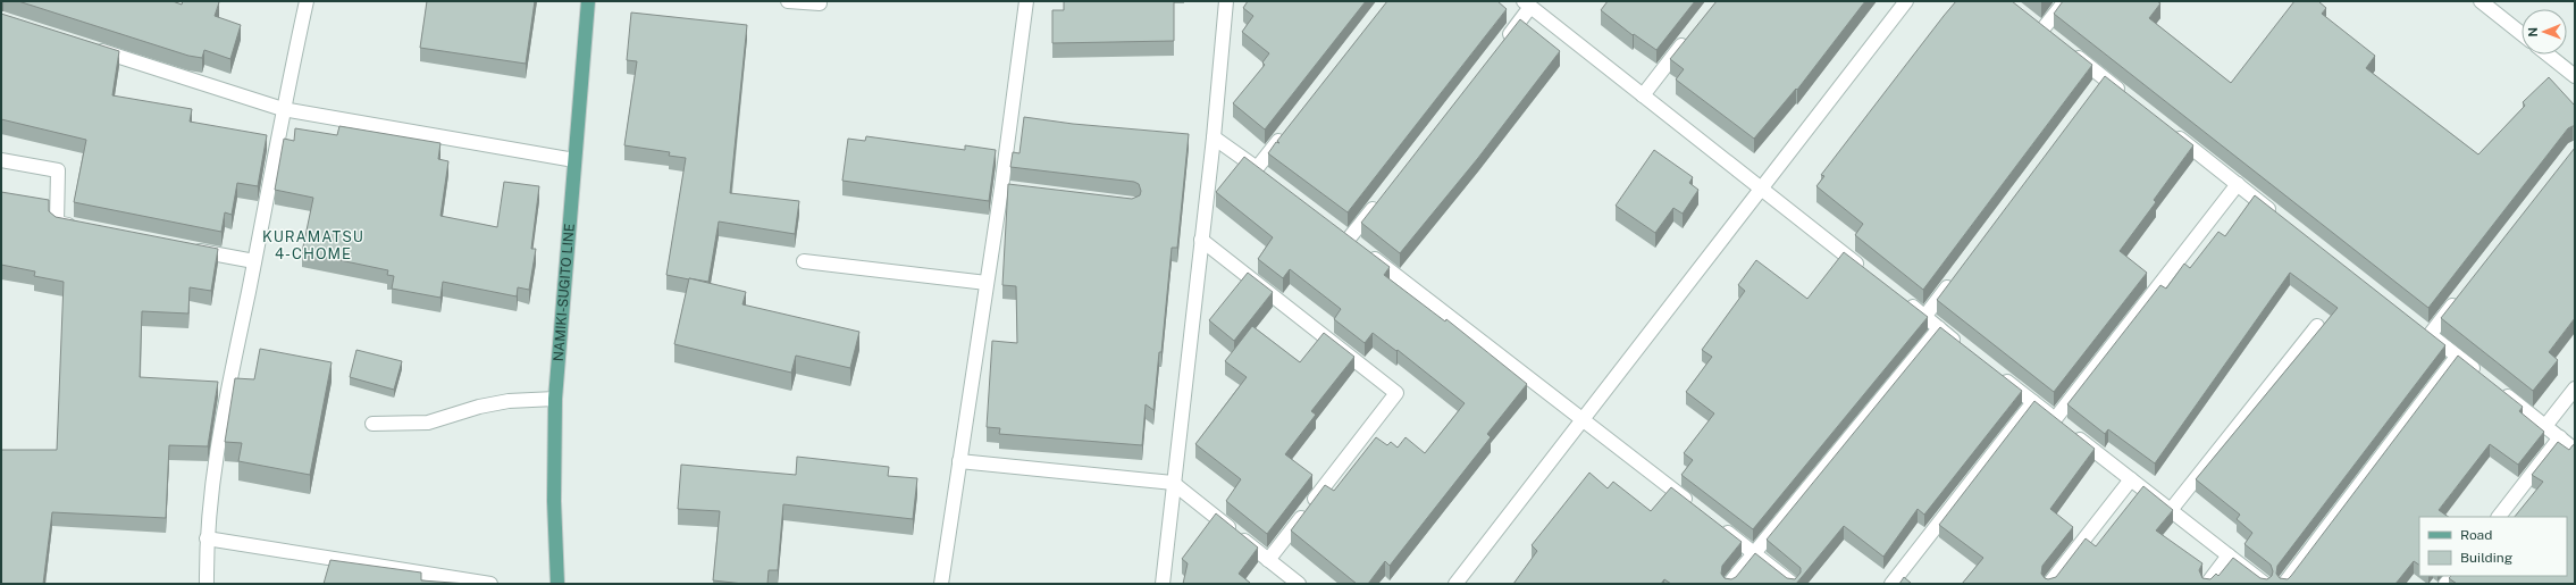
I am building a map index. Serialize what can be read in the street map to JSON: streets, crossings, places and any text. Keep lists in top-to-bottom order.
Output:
{
  "streets": {
    "main road": ["NAMIKI-SUGITO LINE"]
  },
  "districts": ["KURAMATSU 4-CHOME"],
  "legend": ["Road", "Building"],
  "north": "left"
}
